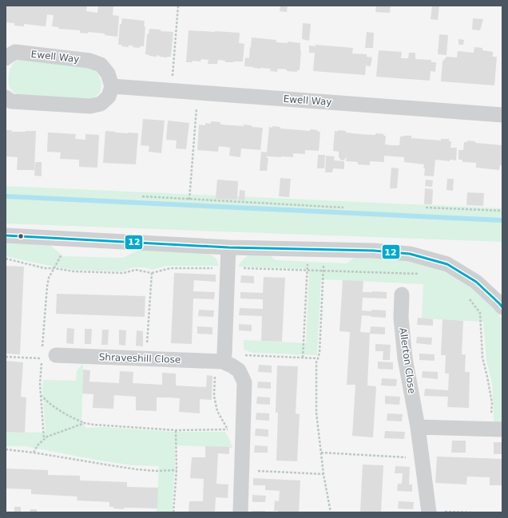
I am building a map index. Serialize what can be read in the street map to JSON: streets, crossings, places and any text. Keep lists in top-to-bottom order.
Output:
{
  "streets": {
    "street": ["Ewell Way", "Shraveshill Close", "Allerton Close"]
  },
  "lines": ["transit line 12"]
}
